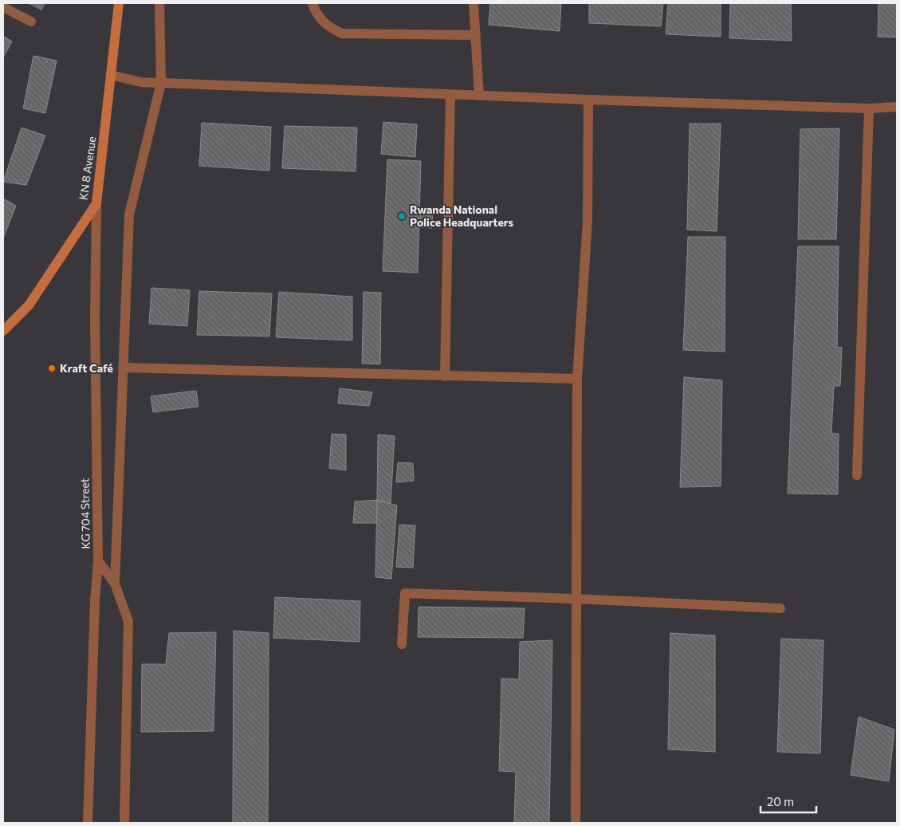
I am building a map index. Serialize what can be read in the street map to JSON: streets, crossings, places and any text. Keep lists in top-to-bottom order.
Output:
{
  "streets": {
    "main road": ["KN 8 Avenue"],
    "street": ["KG 704 Street"]
  },
  "crossings": [
    ["KN 8 Avenue", "KG 704 Street"]
  ],
  "places": ["Rwanda National Police Headquarters", "Kraft Café"],
  "scale_bar": "20 m"
}
